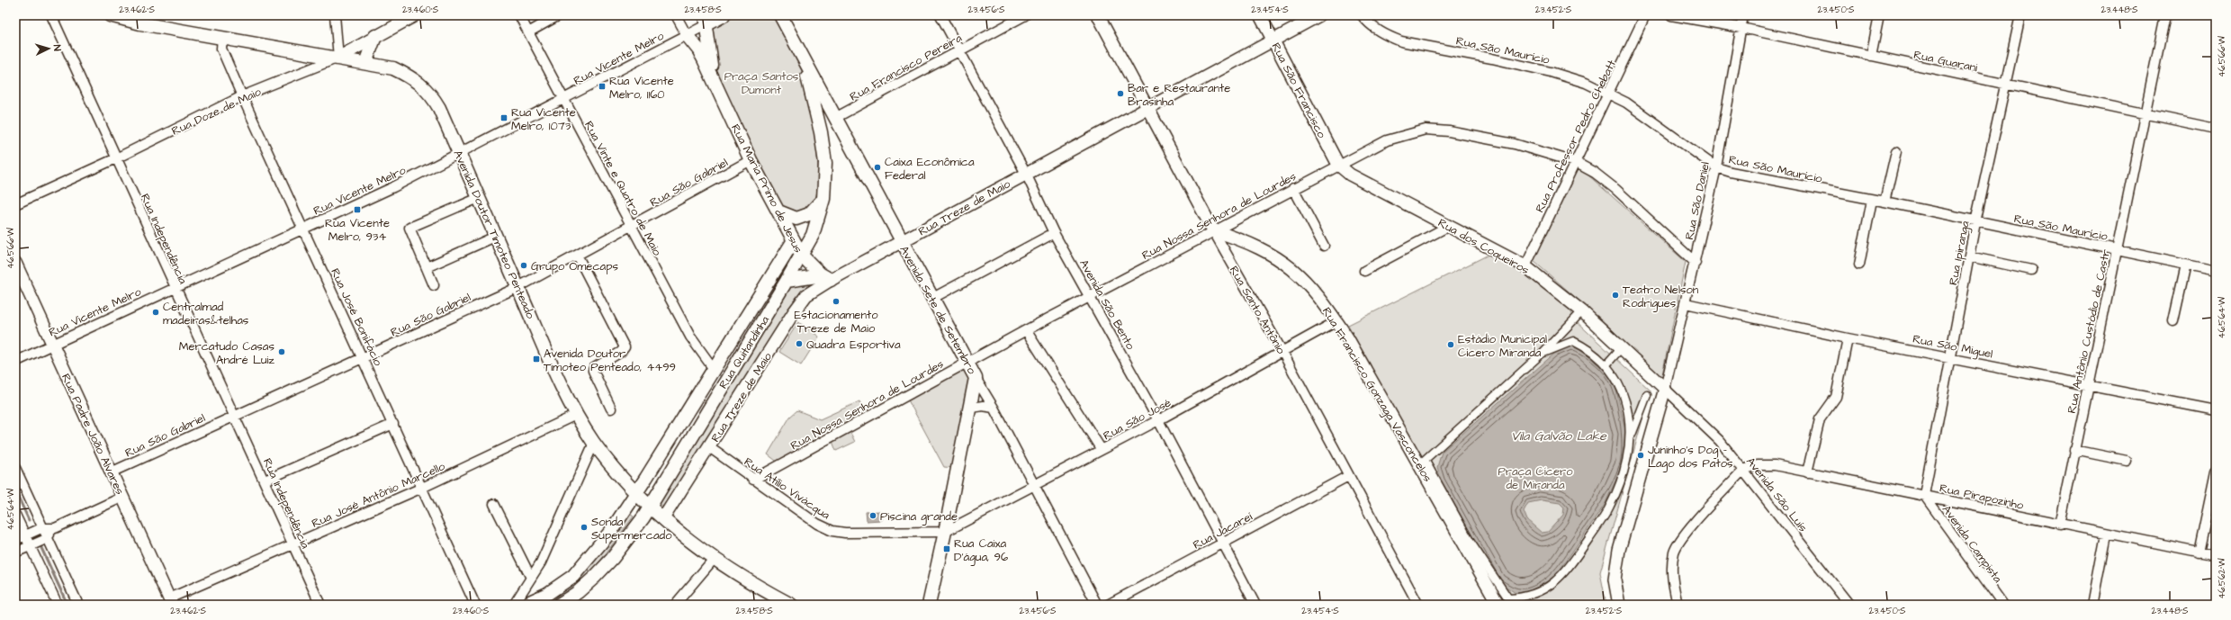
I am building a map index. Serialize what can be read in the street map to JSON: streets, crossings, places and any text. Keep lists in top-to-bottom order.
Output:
{
  "streets": {
    "main road": [
      "Rua Maria Primo de Jesus",
      "Avenida Doutor Timoteo Penteado",
      "Avenida Sete de Setembro",
      "Rua Quitandinha"
    ],
    "street": [
      "Rua São Maurício",
      "Rua Vicente Melro",
      "Rua Guarani",
      "Rua Francisco Pereira",
      "Rua São Francisco",
      "Rua Doze de Maio",
      "Rua Professor Pedro Chebatt",
      "Rua São Gabriel",
      "Rua Vinte e Quatro de Maio",
      "Rua São Daniel",
      "Rua Treze de Maio",
      "Rua Nossa Senhora de Lourdes",
      "Rua Independência",
      "Rua dos Coqueiros",
      "Rua Ipiranga",
      "Avenida São Bento",
      "Rua Santo Antônio",
      "Rua José Bonifácio",
      "Rua Antônio Custódio de Castr",
      "Rua São Miguel",
      "Rua Francisco Gonzaga Vasconcelos",
      "Rua São José",
      "Rua Padre João Alvares",
      "Rua Atílio Vivácqua",
      "Rua José Antônio Marcello",
      "Avenida São Luís",
      "Rua Pirapozinho",
      "Rua Jacareí",
      "Avenida Campista"
    ]
  },
  "crossings": [
    ["Rua São Maurício", "Rua Professor Pedro Chebatt"],
    ["Rua São Maurício", "Rua São Daniel"],
    ["Rua São Maurício", "Rua Ipiranga"],
    ["Rua São Maurício", "Rua Antônio Custódio de Castr"],
    ["Rua Vicente Melro", "Rua Vinte e Quatro de Maio"],
    ["Rua Vicente Melro", "Avenida Doutor Timoteo Penteado"],
    ["Rua Vicente Melro", "Rua Independência"],
    ["Rua Vicente Melro", "Rua José Bonifácio"],
    ["Rua Vicente Melro", "Rua Padre João Alvares"],
    ["Rua Guarani", "Rua São Daniel"],
    ["Rua Guarani", "Rua Ipiranga"],
    ["Rua Guarani", "Rua Antônio Custódio de Castr"],
    ["Rua Francisco Pereira", "Avenida São Bento"],
    ["Rua Francisco Pereira", "Avenida Sete de Setembro"],
    ["Rua São Francisco", "Rua Treze de Maio"],
    ["Rua São Francisco", "Rua Nossa Senhora de Lourdes"],
    ["Rua São Francisco", "Rua dos Coqueiros"],
    ["Rua Doze de Maio", "Avenida Doutor Timoteo Penteado"],
    ["Rua Doze de Maio", "Rua Independência"],
    ["Rua Doze de Maio", "Rua José Bonifácio"],
    ["Rua Professor Pedro Chebatt", "Rua Nossa Senhora de Lourdes"],
    ["Rua Professor Pedro Chebatt", "Rua dos Coqueiros"],
    ["Rua São Gabriel", "Rua Vinte e Quatro de Maio"],
    ["Rua São Gabriel", "Rua Maria Primo de Jesus"],
    ["Rua São Gabriel", "Avenida Doutor Timoteo Penteado"],
    ["Rua São Gabriel", "Rua Independência"],
    ["Rua São Gabriel", "Rua José Bonifácio"],
    ["Rua São Gabriel", "Rua Padre João Alvares"],
    ["Rua Vinte e Quatro de Maio", "Rua Quitandinha"],
    ["Rua Maria Primo de Jesus", "Rua Treze de Maio"],
    ["Rua Maria Primo de Jesus", "Rua Quitandinha"],
    ["Rua São Daniel", "Rua Nossa Senhora de Lourdes"],
    ["Rua São Daniel", "Rua dos Coqueiros"],
    ["Rua São Daniel", "Rua São Miguel"],
    ["Rua São Daniel", "Avenida São Luís"],
    ["Rua Treze de Maio", "Avenida Doutor Timoteo Penteado"],
    ["Rua Treze de Maio", "Avenida São Bento"],
    ["Rua Treze de Maio", "Avenida Sete de Setembro"],
    ["Rua Treze de Maio", "Rua Santo Antônio"],
    ["Rua Treze de Maio", "Rua Atílio Vivácqua"],
    ["Rua Nossa Senhora de Lourdes", "Rua dos Coqueiros"],
    ["Rua Nossa Senhora de Lourdes", "Avenida São Bento"],
    ["Rua Nossa Senhora de Lourdes", "Avenida Sete de Setembro"],
    ["Rua Nossa Senhora de Lourdes", "Rua Santo Antônio"],
    ["Rua Nossa Senhora de Lourdes", "Rua Francisco Gonzaga Vasconcelos"],
    ["Rua Nossa Senhora de Lourdes", "Rua Atílio Vivácqua"],
    ["Avenida Doutor Timoteo Penteado", "Rua José Bonifácio"],
    ["Avenida Doutor Timoteo Penteado", "Rua Quitandinha"],
    ["Avenida Doutor Timoteo Penteado", "Rua José Antônio Marcello"],
    ["Rua Independência", "Rua José Antônio Marcello"],
    ["Rua dos Coqueiros", "Avenida São Luís"],
    ["Rua Ipiranga", "Rua São Miguel"],
    ["Rua Ipiranga", "Rua Pirapozinho"],
    ["Rua Ipiranga", "Avenida Campista"],
    ["Avenida São Bento", "Rua São José"],
    ["Avenida São Bento", "Rua Jacareí"],
    ["Avenida Sete de Setembro", "Rua Quitandinha"],
    ["Avenida Sete de Setembro", "Rua São José"],
    ["Rua Santo Antônio", "Rua Francisco Gonzaga Vasconcelos"],
    ["Rua Santo Antônio", "Rua São José"],
    ["Rua Santo Antônio", "Rua Jacareí"],
    ["Rua José Bonifácio", "Rua José Antônio Marcello"],
    ["Rua Antônio Custódio de Castr", "Rua São Miguel"],
    ["Rua Antônio Custódio de Castr", "Rua Pirapozinho"],
    ["Rua Francisco Gonzaga Vasconcelos", "Rua São José"],
    ["Rua São José", "Rua Atílio Vivácqua"],
    ["Rua Padre João Alvares", "Rua José Antônio Marcello"],
    ["Avenida São Luís", "Rua Pirapozinho"],
    ["Rua Pirapozinho", "Avenida Campista"]
  ],
  "water": ["Vila Galvão Lake"],
  "parks": ["Praça Santos Dumont", "Praça Cícero de Miranda"],
  "places": {
    "transit": [
      "Rua Vicente Melro, 1160",
      "Rua Vicente Melro, 1073",
      "Rua Vicente Melro, 934",
      "Avenida Doutor Timoteo Penteado, 4499",
      "Rua Caixa D'água, 96"
    ],
    "other": [
      "Bar e Restaurante Brasinha",
      "Caixa Econômica Federal",
      "Grupo Omecaps",
      "Teatro Nelson Rodrigues",
      "Estacionamento Treze de Maio",
      "Centralmad madeiras&telhas",
      "Quadra Esportiva",
      "Estádio Municipal Cícero Miranda",
      "Mercatudo Casas André Luiz",
      "Juninho's Dog - Lago dos Patos",
      "Piscina grande",
      "Sonda Supermercado"
    ]
  },
  "north": "right",
  "coordinates": [
    "23.462°S",
    "23.460°S",
    "23.458°S",
    "23.456°S",
    "23.454°S",
    "23.452°S",
    "23.450°S",
    "23.448°S",
    "46.566°W",
    "46.564°W",
    "46.562°W"
  ]
}
